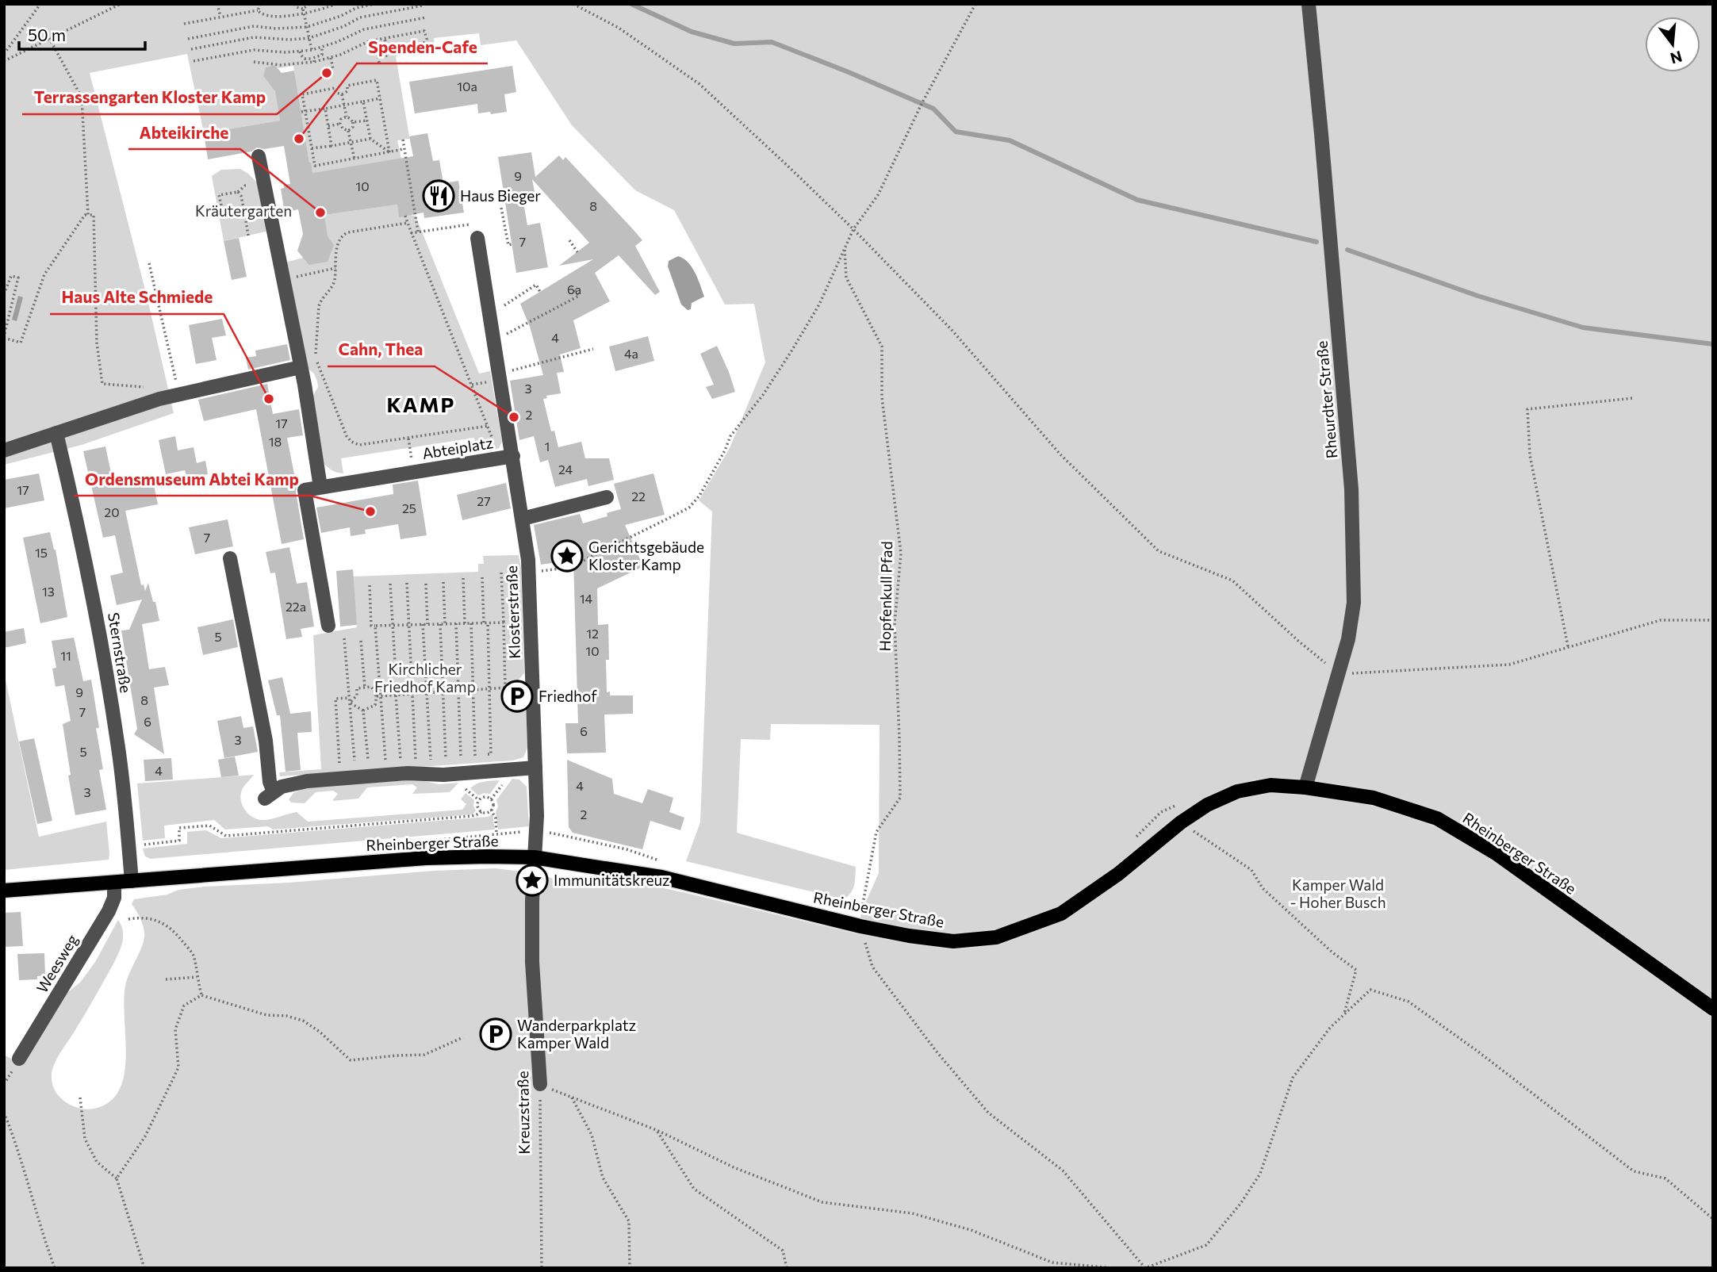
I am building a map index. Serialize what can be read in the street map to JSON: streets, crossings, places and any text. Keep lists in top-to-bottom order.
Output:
{
  "streets": {
    "main road": ["Rheinberger Straße"],
    "street": [
      "Rheurdter Straße",
      "Abteiplatz",
      "Klosterstraße",
      "Sternstraße",
      "Weesweg",
      "Kreuzstraße"
    ],
    "path": ["Hopfenkull Pfad"]
  },
  "crossings": [
    ["Rheurdter Straße", "Rheinberger Straße"],
    ["Abteiplatz", "Klosterstraße"],
    ["Klosterstraße", "Rheinberger Straße"],
    ["Klosterstraße", "Kreuzstraße"],
    ["Sternstraße", "Rheinberger Straße"],
    ["Rheinberger Straße", "Weesweg"],
    ["Rheinberger Straße", "Kreuzstraße"]
  ],
  "districts": ["KAMP"],
  "parks": ["Kräutergarten", "Kirchlicher Friedhof Kamp", "Kamper Wald - Hoher Busch"],
  "places": {
    "other": [
      "Terrassengarten Kloster Kamp",
      "Spenden-Cafe",
      "Abteikirche",
      "Haus Alte Schmiede",
      "Cahn, Thea",
      "Ordensmuseum Abtei Kamp"
    ],
    "restaurant": ["Haus Bieger"],
    "place": ["Gerichtsgebäude Kloster Kamp", "Immunitätskreuz"],
    "parking": ["Friedhof", "Wanderparkplatz Kamper Wald"]
  },
  "house_numbers": [
    "10a",
    "9",
    "10",
    "8",
    "7",
    "6a",
    "4",
    "4a",
    "3",
    "2",
    "17",
    "18",
    "1",
    "24",
    "17",
    "22",
    "27",
    "25",
    "20",
    "7",
    "15",
    "13",
    "14",
    "22a",
    "12",
    "5",
    "10",
    "11",
    "9",
    "8",
    "7",
    "6",
    "6",
    "3",
    "5",
    "4",
    "4",
    "3",
    "2"
  ],
  "scale_bar": "50 m",
  "north": "bottom"
}
